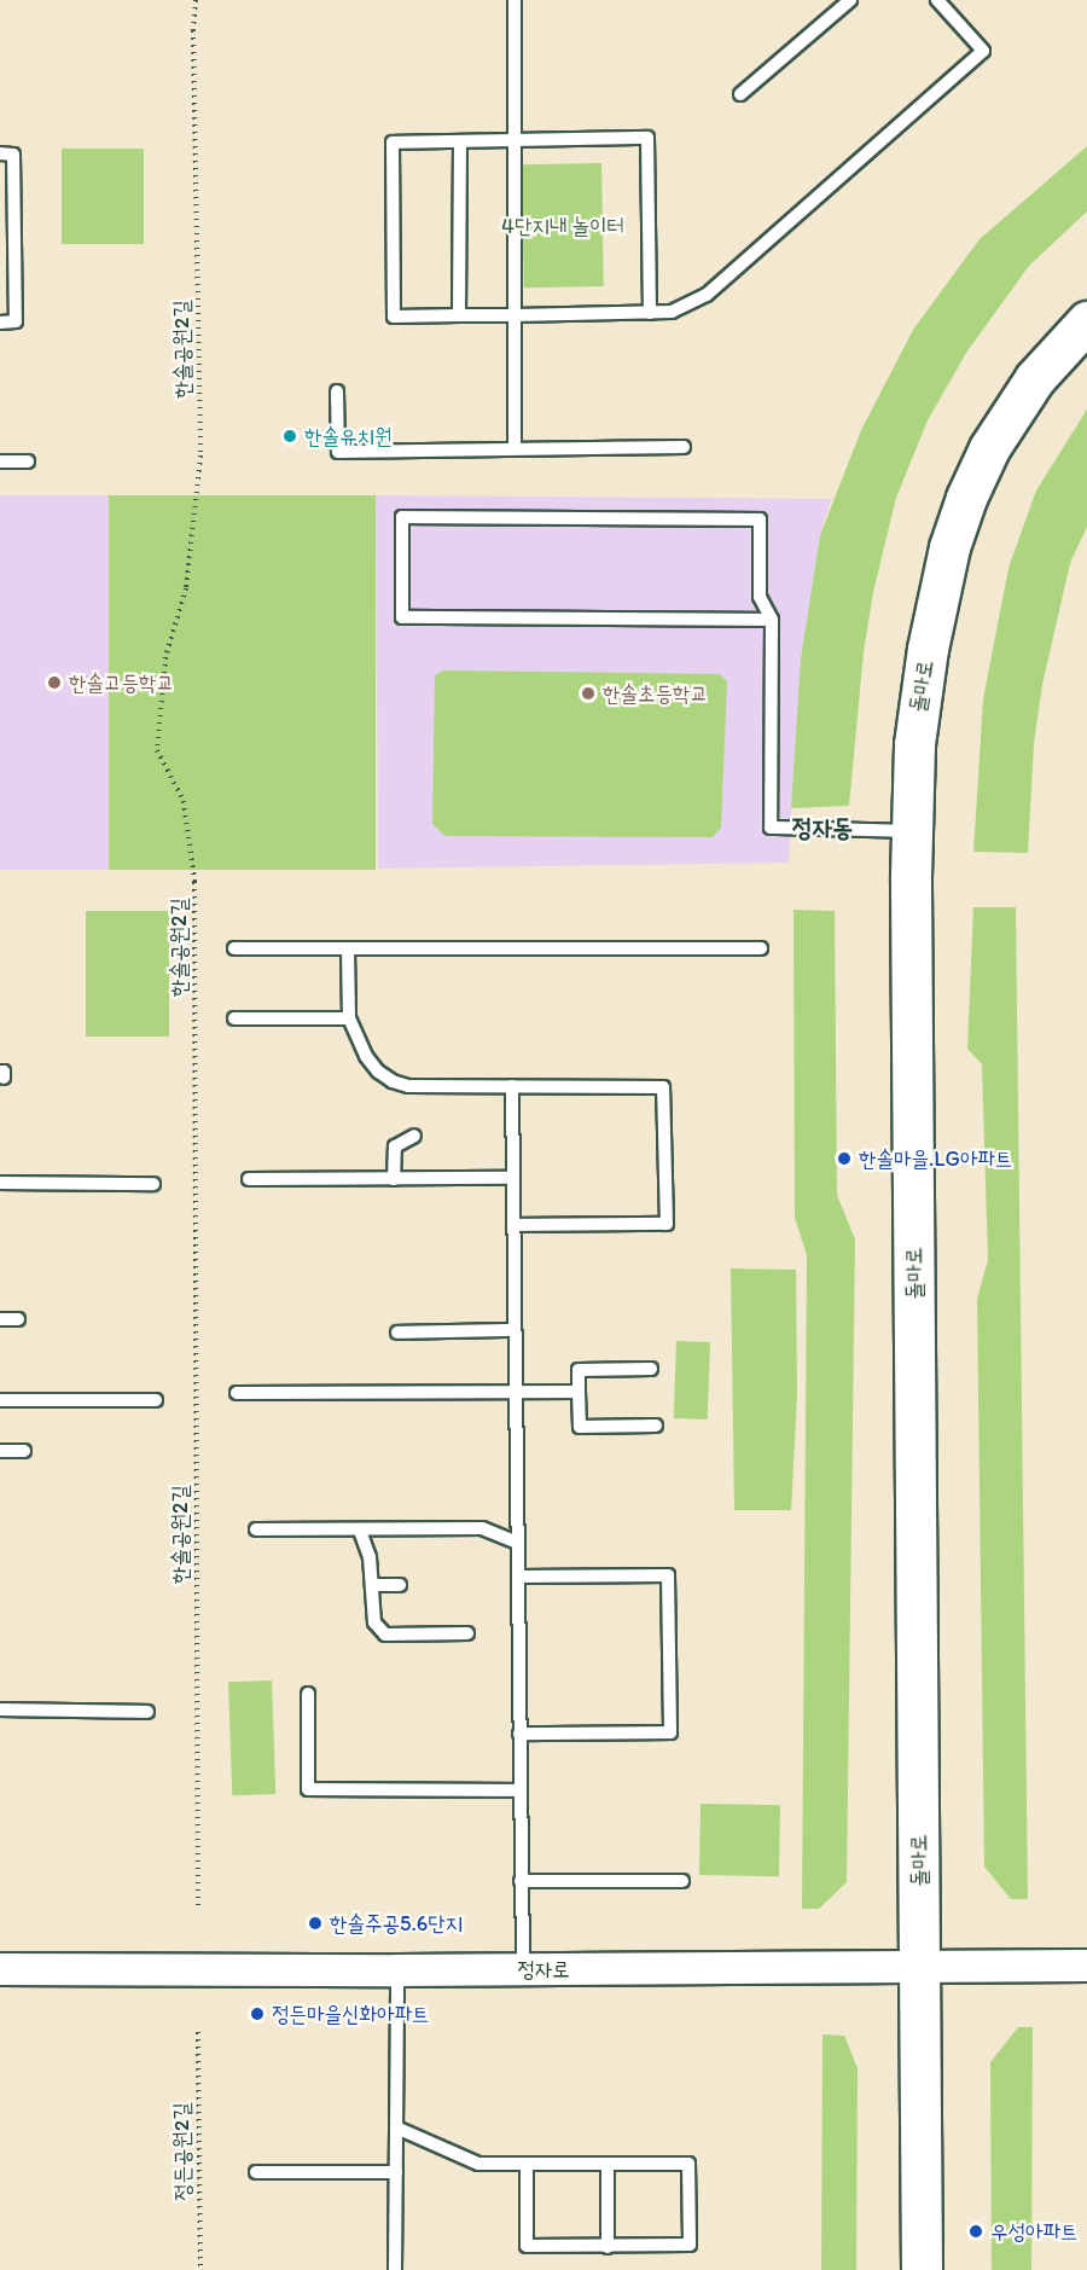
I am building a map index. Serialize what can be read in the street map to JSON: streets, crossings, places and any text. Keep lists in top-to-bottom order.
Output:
{
  "streets": {
    "main road": ["돌마로"],
    "street": ["정자로"],
    "path": ["한솔공원2길", "정든공원2길"]
  },
  "crossings": [
    ["돌마로", "정자로"]
  ],
  "districts": ["정자동"],
  "parks": ["4단지내 놀이터"],
  "places": [
    "한솔유치원",
    "한솔고등학교",
    "한솔초등학교",
    "한솔마을.LG아파트",
    "한솔주공5.6단지",
    "정든마을신화아파트",
    "우성아파트"
  ]
}
